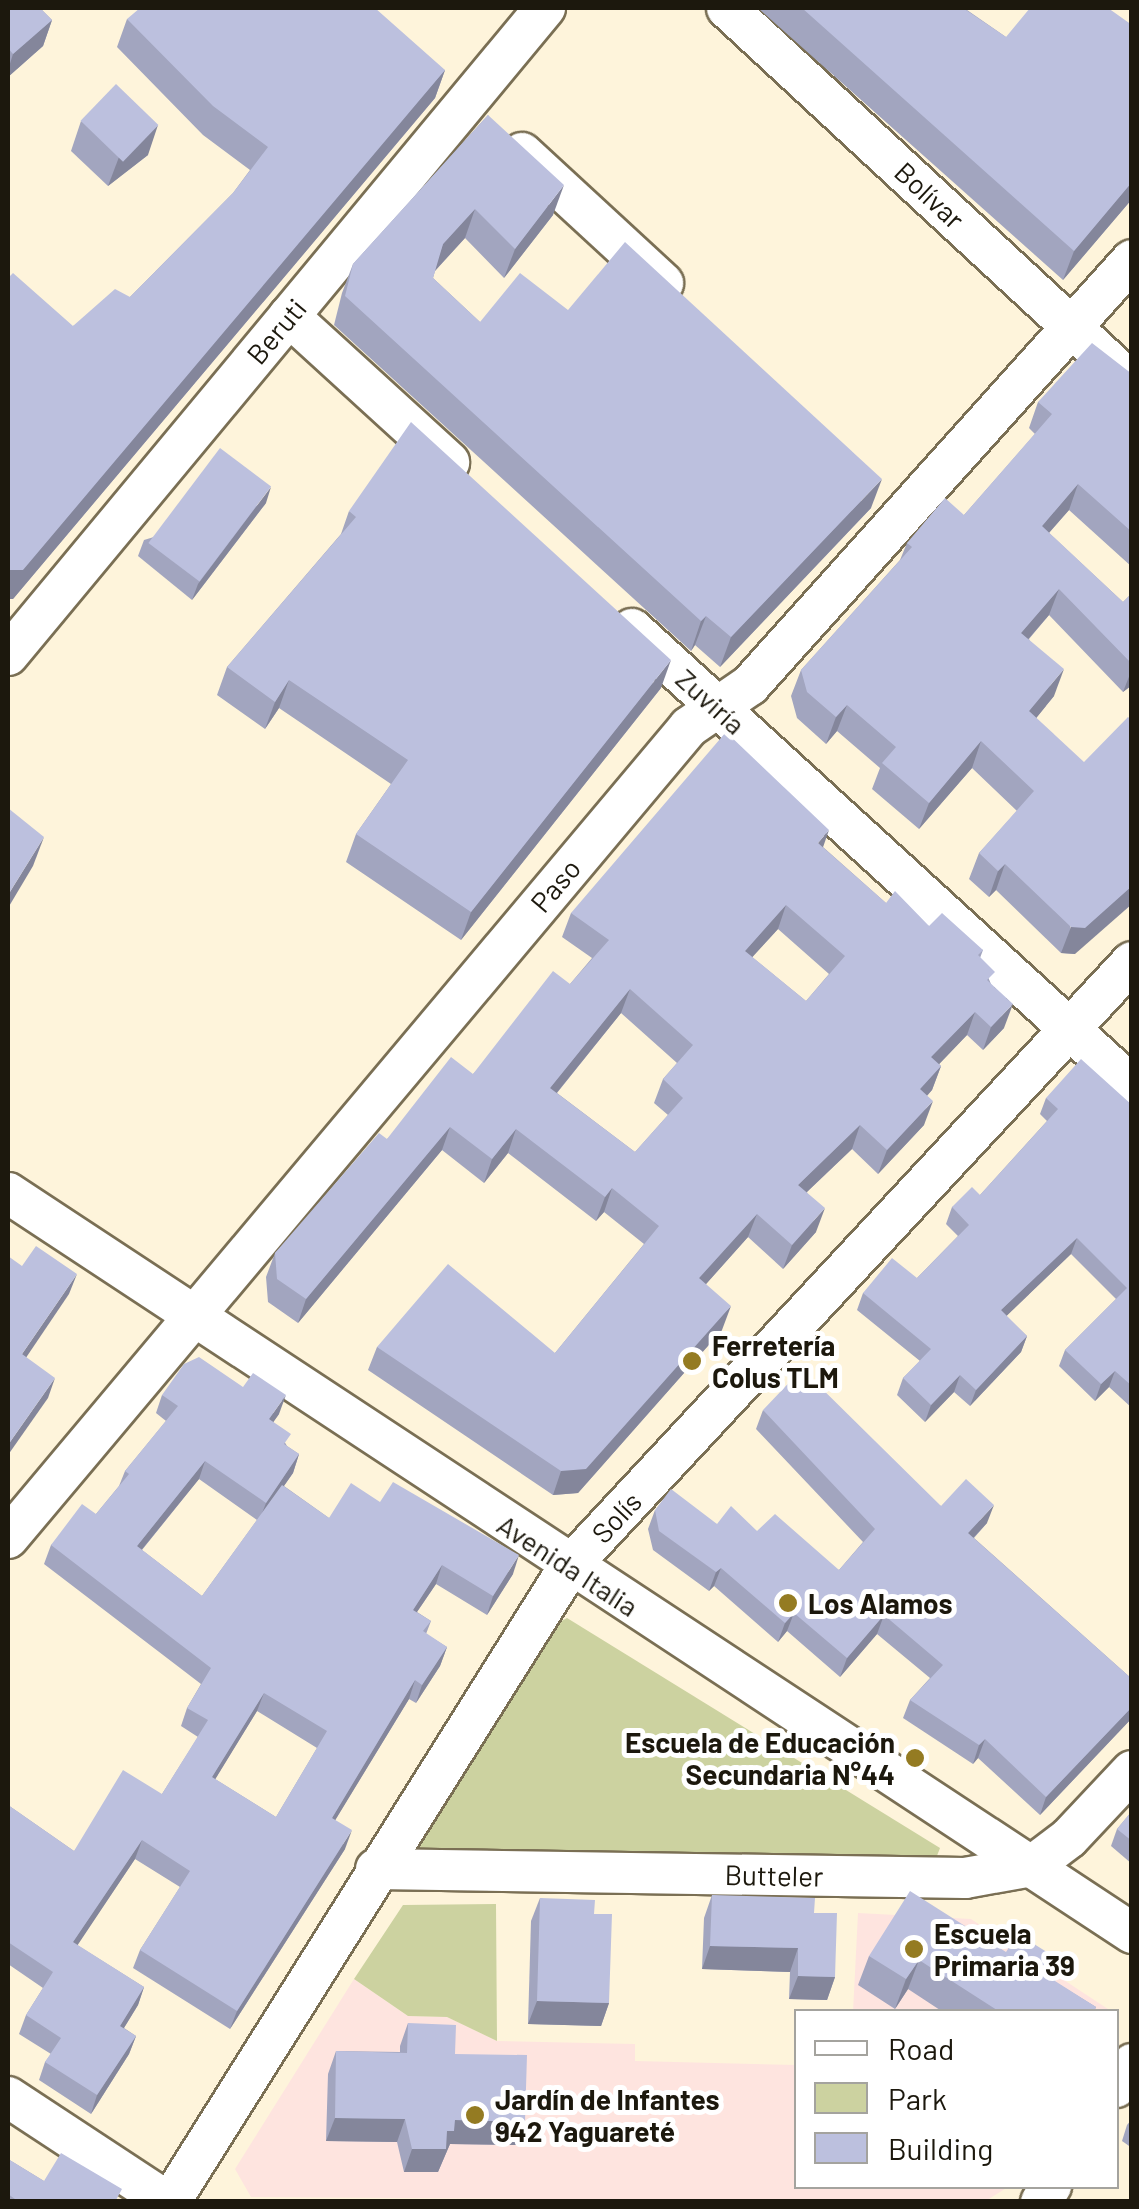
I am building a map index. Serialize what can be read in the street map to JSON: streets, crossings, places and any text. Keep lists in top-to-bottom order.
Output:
{
  "streets": {
    "street": [
      "Bolívar",
      "Beruti",
      "Zuviría",
      "Paso",
      "Solís",
      "Avenida Italia",
      "Butteler"
    ]
  },
  "crossings": [
    ["Bolívar", "Paso"],
    ["Zuviría", "Paso"],
    ["Zuviría", "Solís"],
    ["Paso", "Avenida Italia"],
    ["Solís", "Avenida Italia"],
    ["Solís", "Butteler"],
    ["Avenida Italia", "Butteler"]
  ],
  "places": [
    "Ferretería Colus TLM",
    "Los Alamos",
    "Escuela de Educación Secundaria N°44",
    "Escuela Primaria 39",
    "Jardín de Infantes 942 Yaguareté"
  ],
  "legend": ["Road", "Park", "Building"]
}
